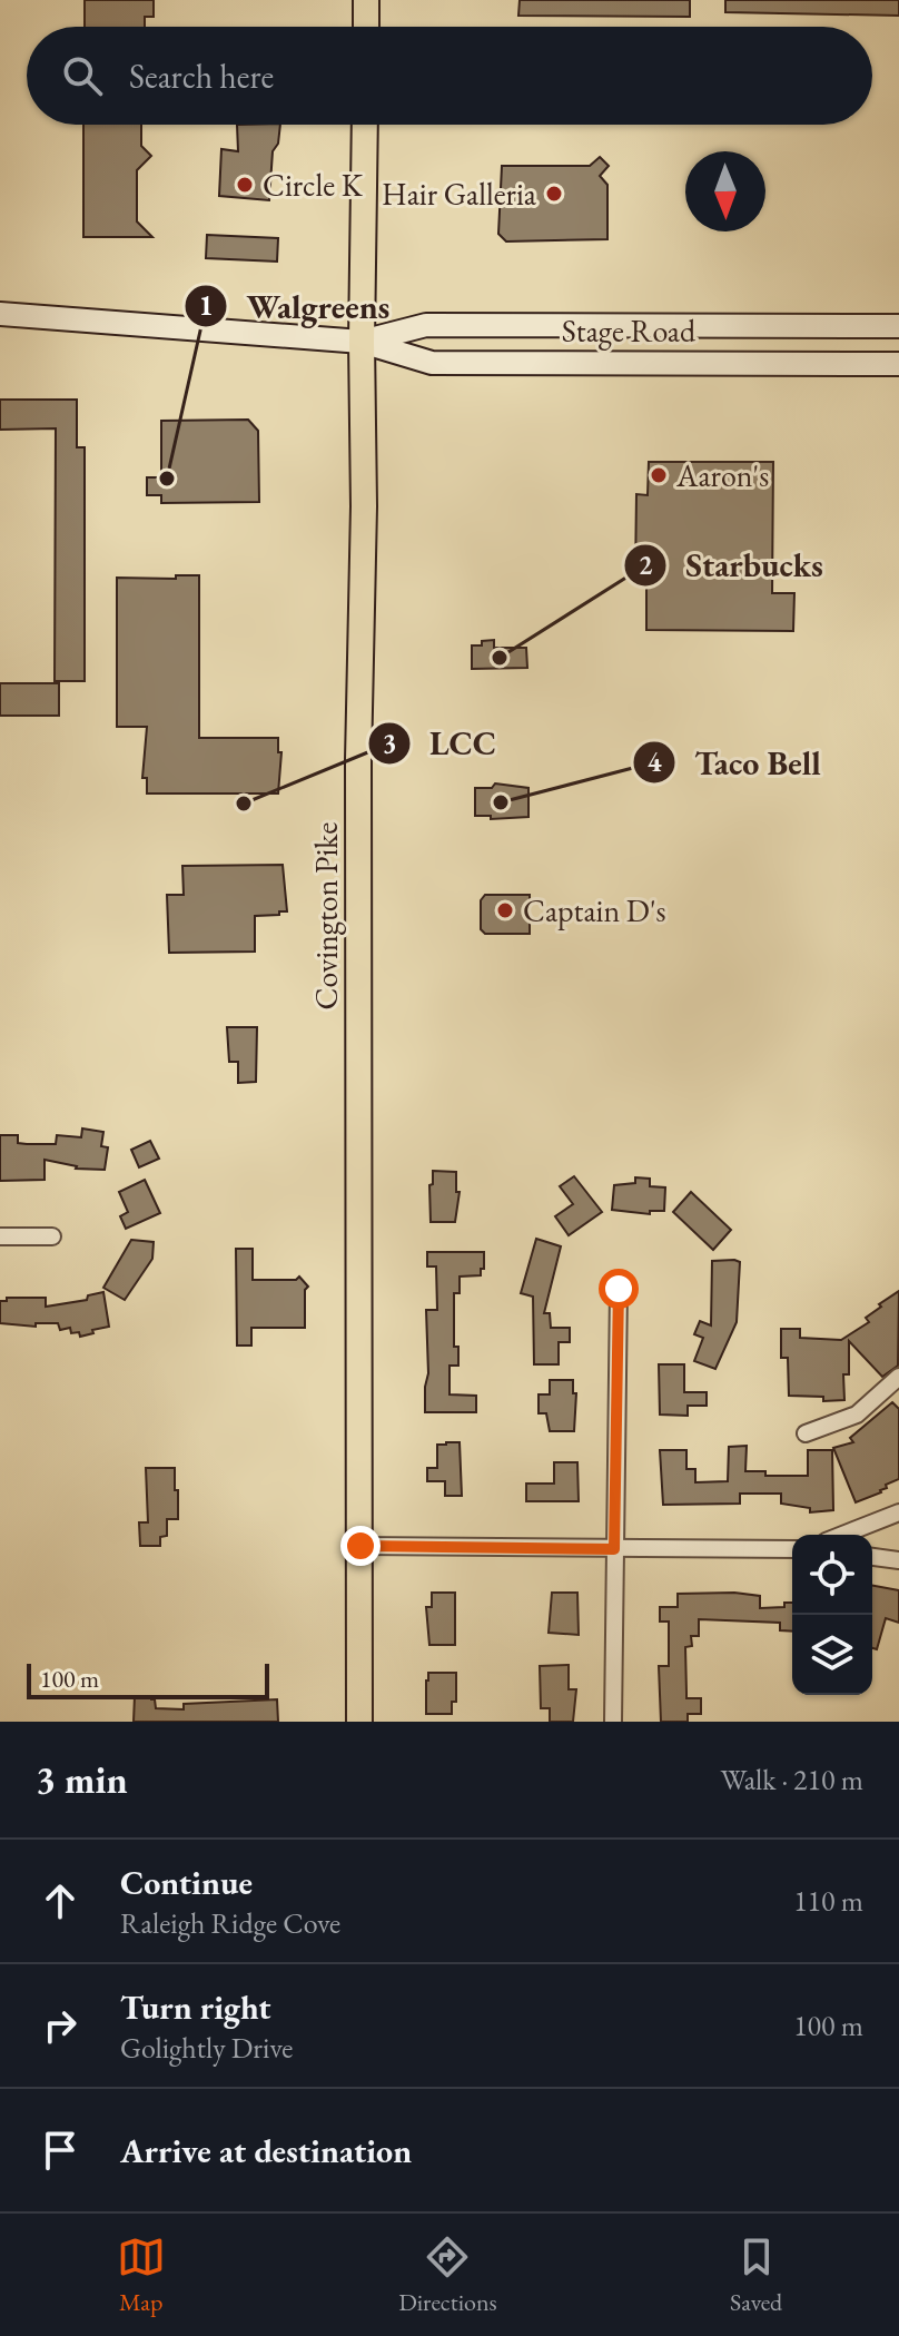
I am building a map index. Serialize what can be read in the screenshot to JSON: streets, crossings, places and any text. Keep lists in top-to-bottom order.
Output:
{
  "streets": {
    "main road": ["Stage Road", "Covington Pike"]
  },
  "crossings": [
    ["Stage Road", "Covington Pike"]
  ],
  "places": [
    "Circle K",
    "Hair Galleria",
    "Aaron's",
    "Walgreens",
    "Starbucks",
    "Taco Bell",
    "LCC",
    "Captain D's"
  ],
  "scale_bar": "100 m",
  "north": "bottom",
  "page": {
    "search": "Search here",
    "scale": "100 m",
    "heading": ["3 min", "Walk · 210 m"],
    "list": [
      ["Continue", "Raleigh Ridge Cove", "110 m"],
      ["Turn right", "Golightly Drive", "100 m"],
      "Arrive at destination"
    ],
    "nav": ["Map", "Directions", "Saved"]
  }
}
